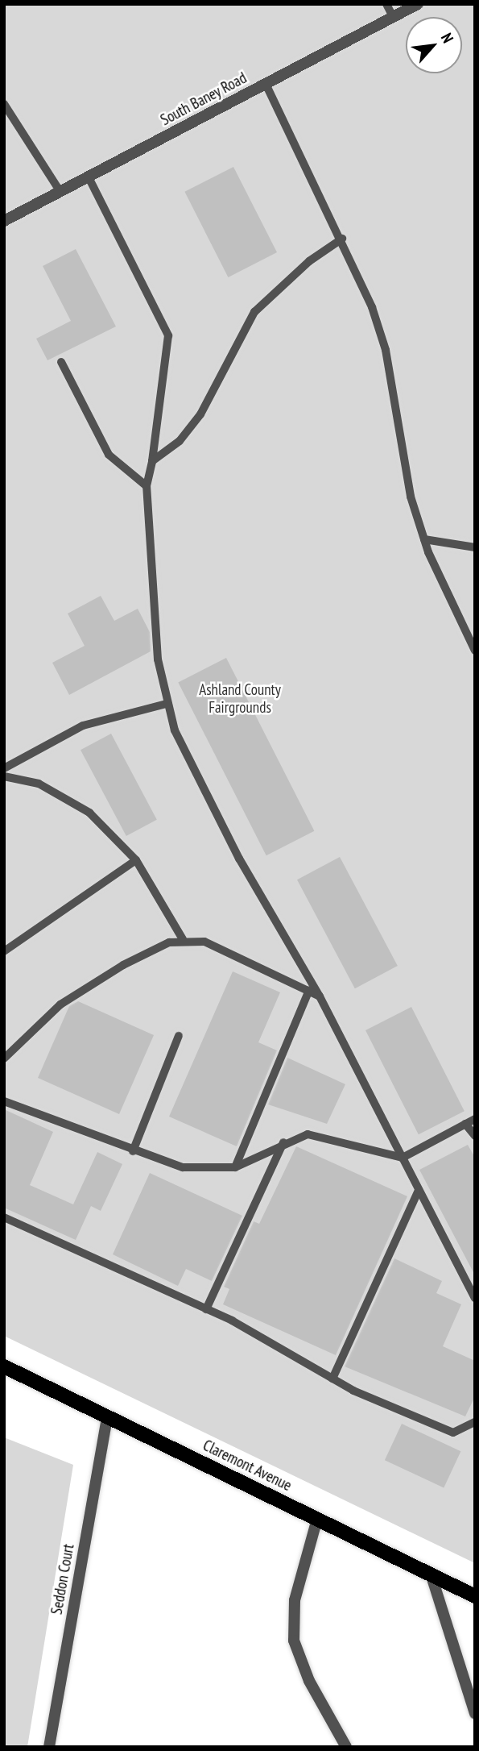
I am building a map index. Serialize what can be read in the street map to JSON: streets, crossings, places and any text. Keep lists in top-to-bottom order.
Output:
{
  "streets": {
    "main road": ["Claremont Avenue"],
    "street": ["South Baney Road", "Seddon Court"]
  },
  "crossings": [
    ["Claremont Avenue", "Seddon Court"]
  ],
  "parks": ["Ashland County Fairgrounds"],
  "north": "top right"
}
